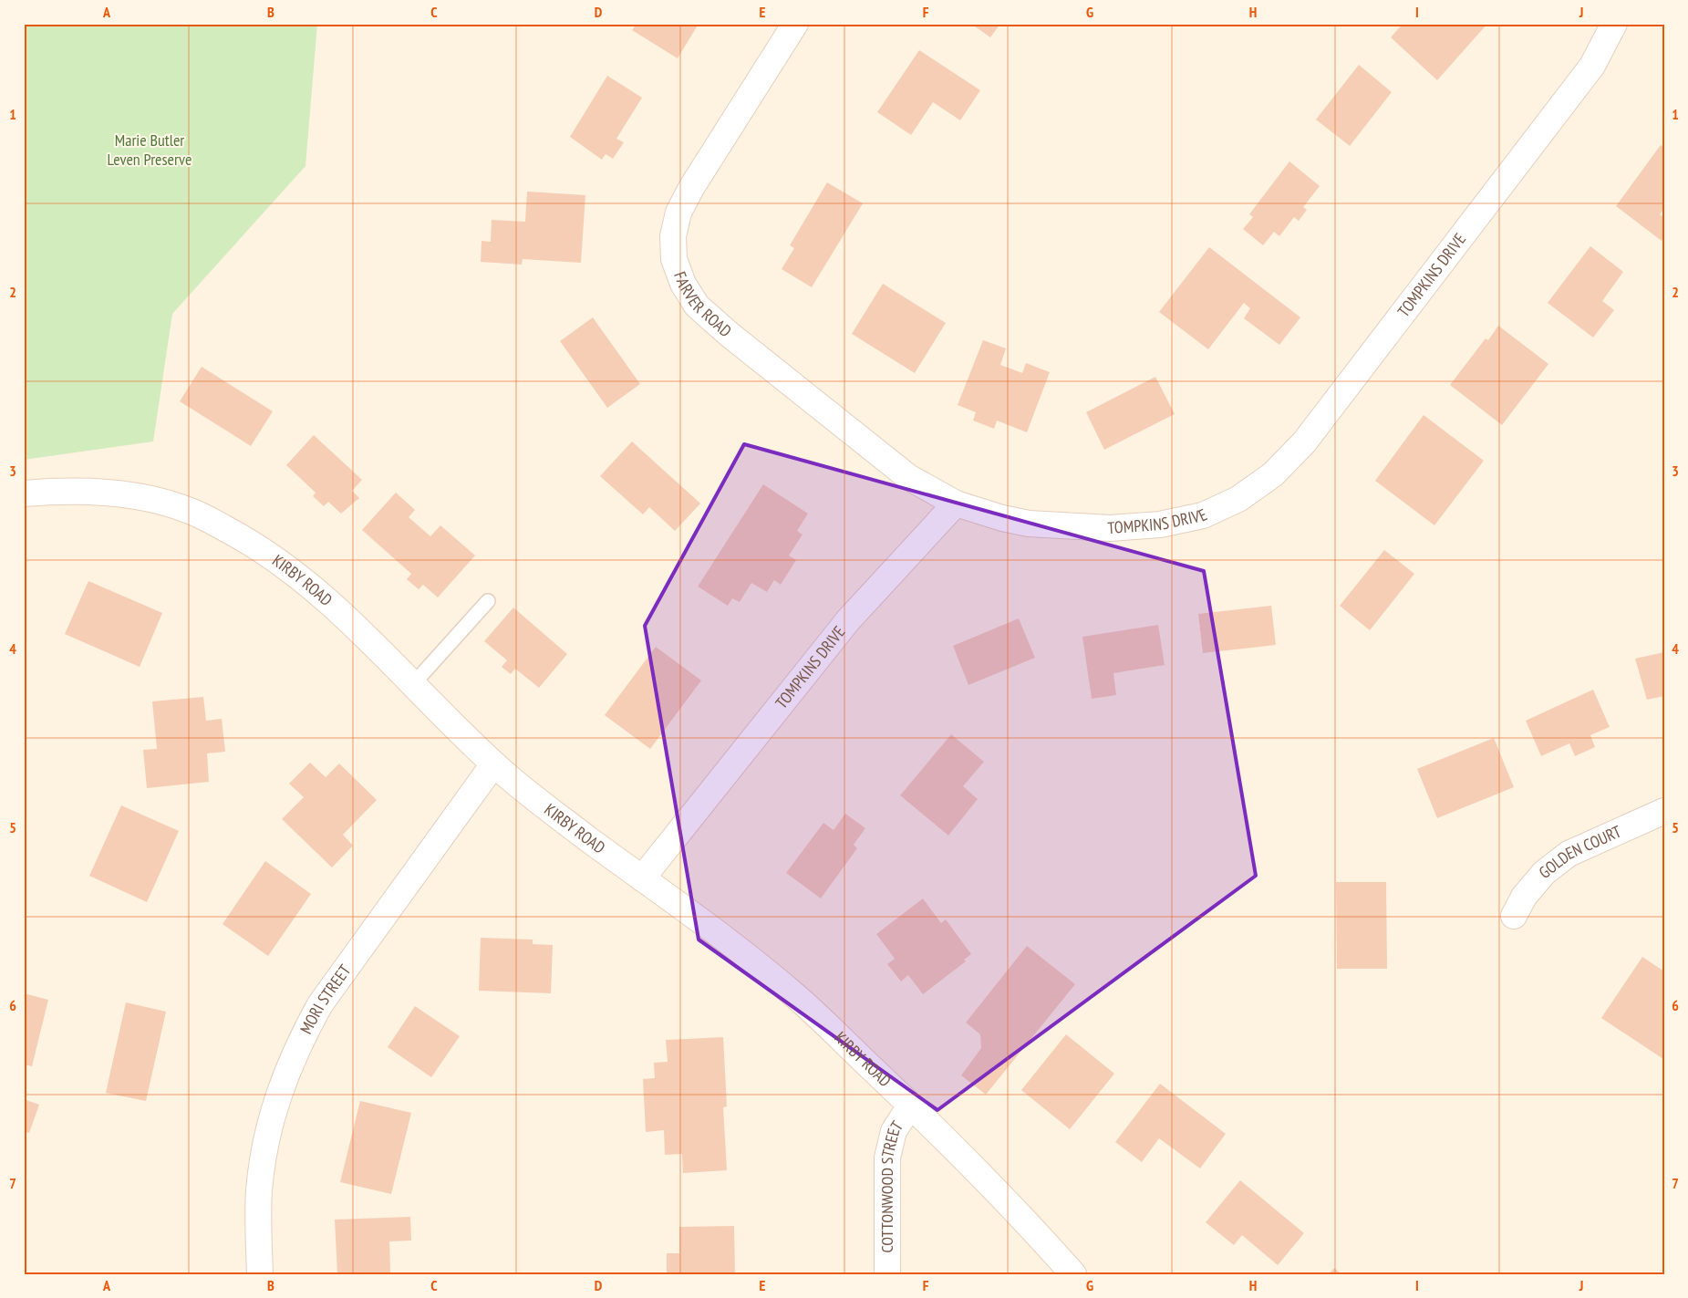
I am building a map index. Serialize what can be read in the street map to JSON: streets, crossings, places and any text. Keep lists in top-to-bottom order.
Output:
{
  "streets": {
    "street": [
      "TOMPKINS DRIVE",
      "FARVER ROAD",
      "KIRBY ROAD",
      "GOLDEN COURT",
      "MORI STREET",
      "COTTONWOOD STREET"
    ]
  },
  "crossings": [
    ["TOMPKINS DRIVE", "FARVER ROAD"],
    ["TOMPKINS DRIVE", "KIRBY ROAD"],
    ["KIRBY ROAD", "MORI STREET"],
    ["KIRBY ROAD", "COTTONWOOD STREET"]
  ],
  "parks": ["Marie Butler Leven Preserve"],
  "grid": {
    "columns": [
      "A",
      "B",
      "C",
      "D",
      "E",
      "F",
      "G",
      "H",
      "I",
      "J"
    ],
    "rows": [
      "1",
      "2",
      "3",
      "4",
      "5",
      "6",
      "7"
    ]
  }
}
